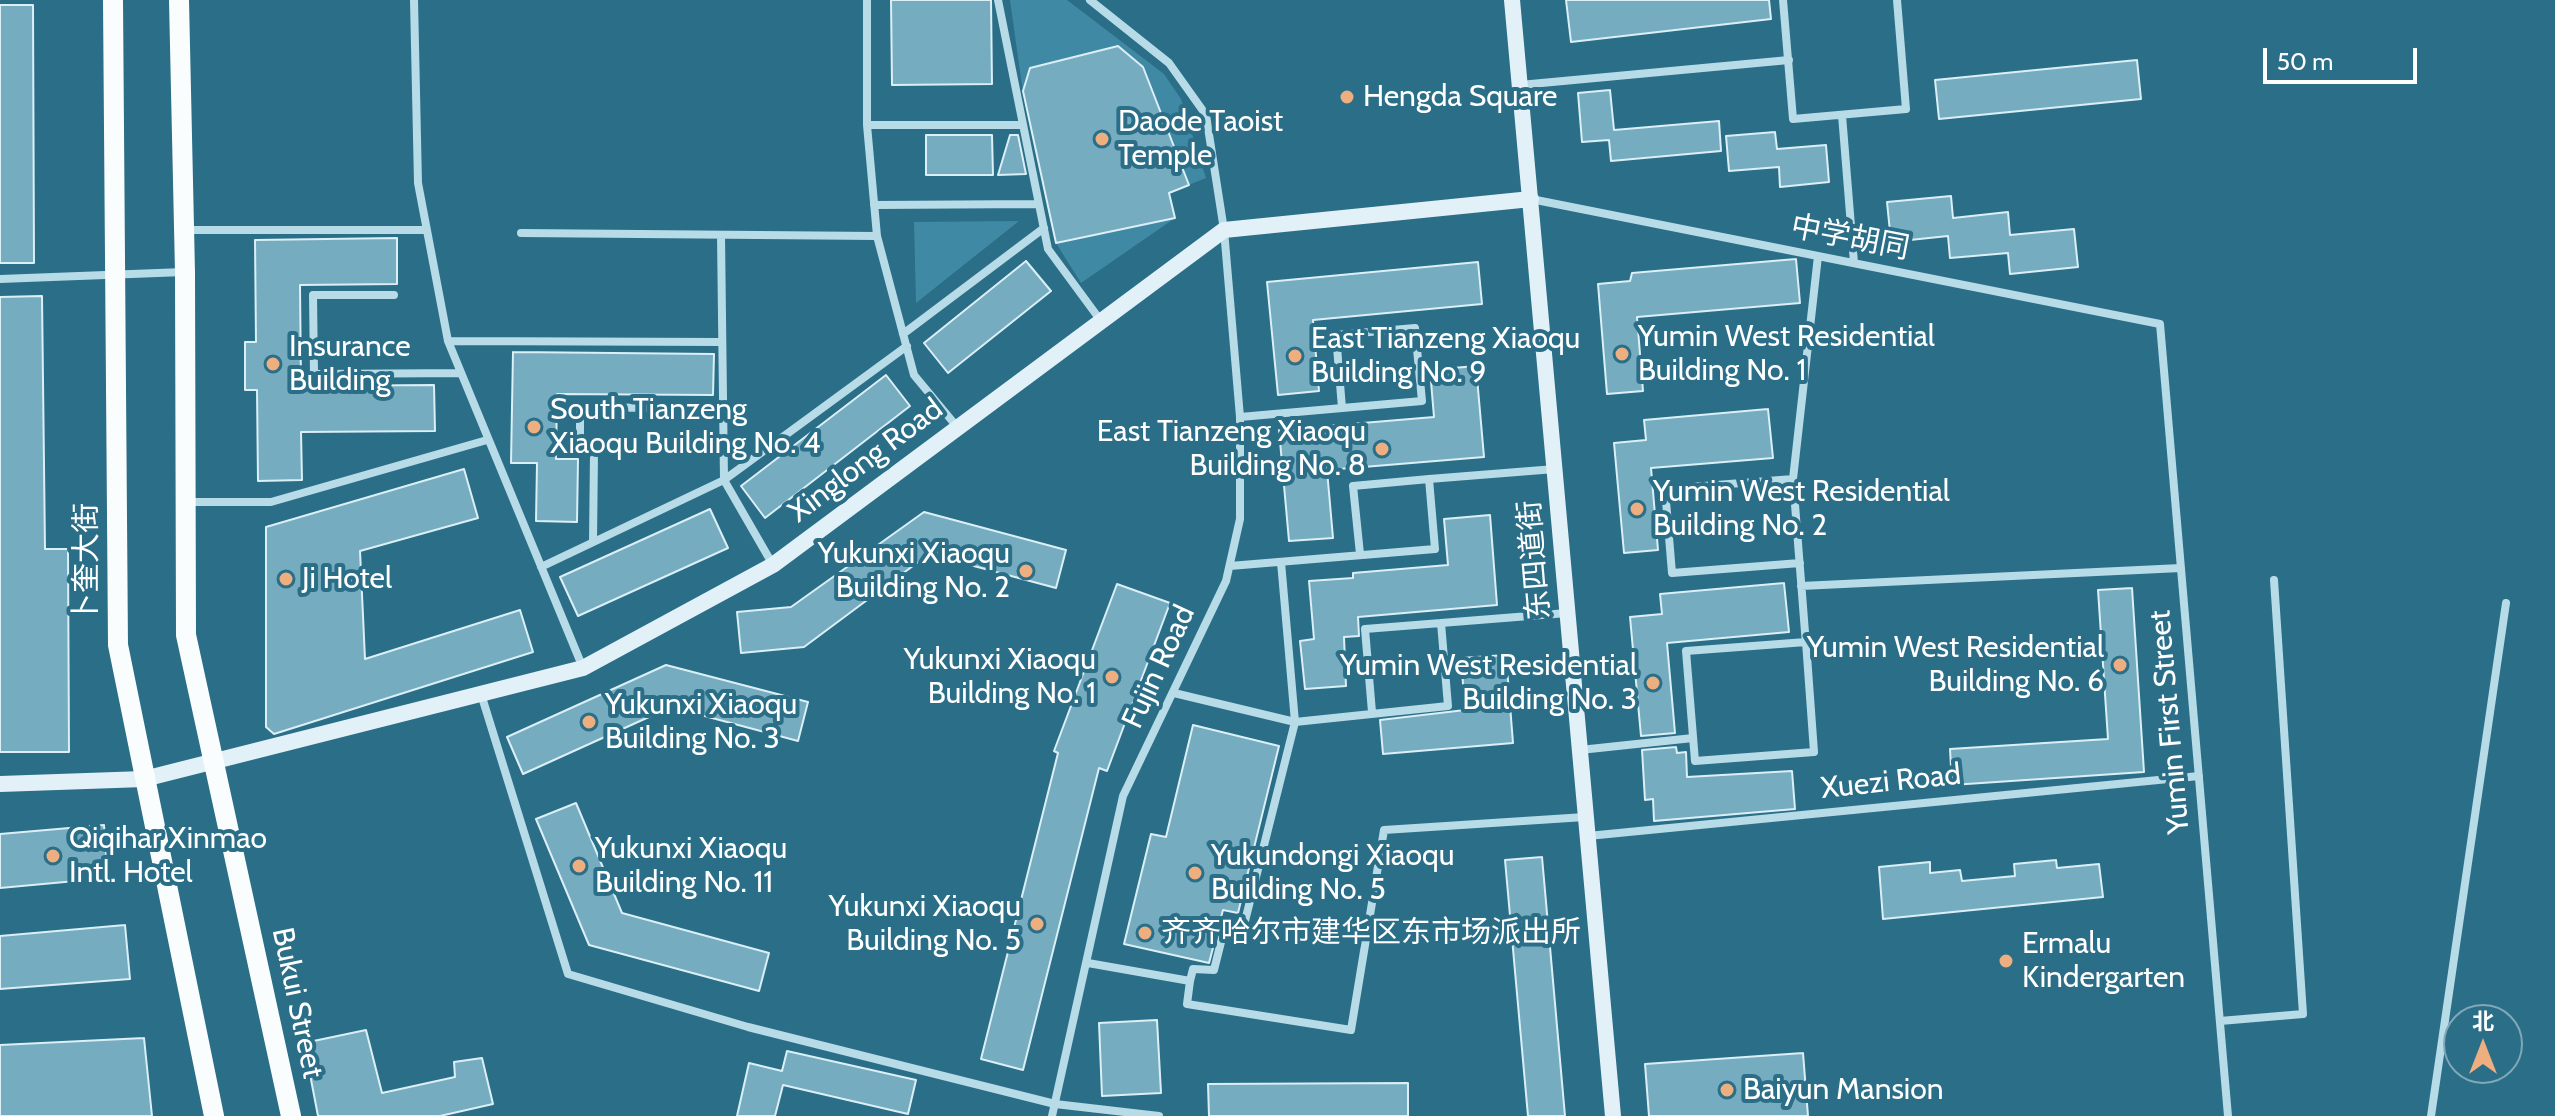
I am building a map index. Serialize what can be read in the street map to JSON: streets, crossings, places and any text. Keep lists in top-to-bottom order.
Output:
{
  "streets": {
    "main road": ["卜奎大街", "Bukui Street"],
    "street": [
      "中学胡同",
      "Xinglong Road",
      "东四道街",
      "Fujin Road",
      "Yumin First Street",
      "Xuezi Road"
    ]
  },
  "crossings": [
    ["中学胡同", "东四道街"],
    ["中学胡同", "Yumin First Street"],
    ["Xinglong Road", "卜奎大街"],
    ["Xinglong Road", "Fujin Road"],
    ["Xinglong Road", "Bukui Street"],
    ["东四道街", "Xuezi Road"],
    ["Yumin First Street", "Xuezi Road"]
  ],
  "places": [
    "Hengda Square",
    "Daode Taoist Temple",
    "Yumin West Residential Building No. 1",
    "East Tianzeng Xiaoqu Building No. 9",
    "Insurance Building",
    "South Tianzeng Xiaoqu Building No. 4",
    "East Tianzeng Xiaoqu Building No. 8",
    "Yumin West Residential Building No. 2",
    "Yukunxi Xiaoqu Building No. 2",
    "Ji Hotel",
    "Yumin West Residential Building No. 6",
    "Yukunxi Xiaoqu Building No. 1",
    "Yumin West Residential Building No. 3",
    "Yukunxi Xiaoqu Building No. 3",
    "Qiqihar Xinmao Intl. Hotel",
    "Yukunxi Xiaoqu Building No. 11",
    "Yukundongi Xiaoqu Building No. 5",
    "Yukunxi Xiaoqu Building No. 5",
    "齐齐哈尔市建华区东市场派出所",
    "Ermalu Kindergarten",
    "Baiyun Mansion"
  ],
  "scale_bar": "50 m",
  "north": "top"
}
